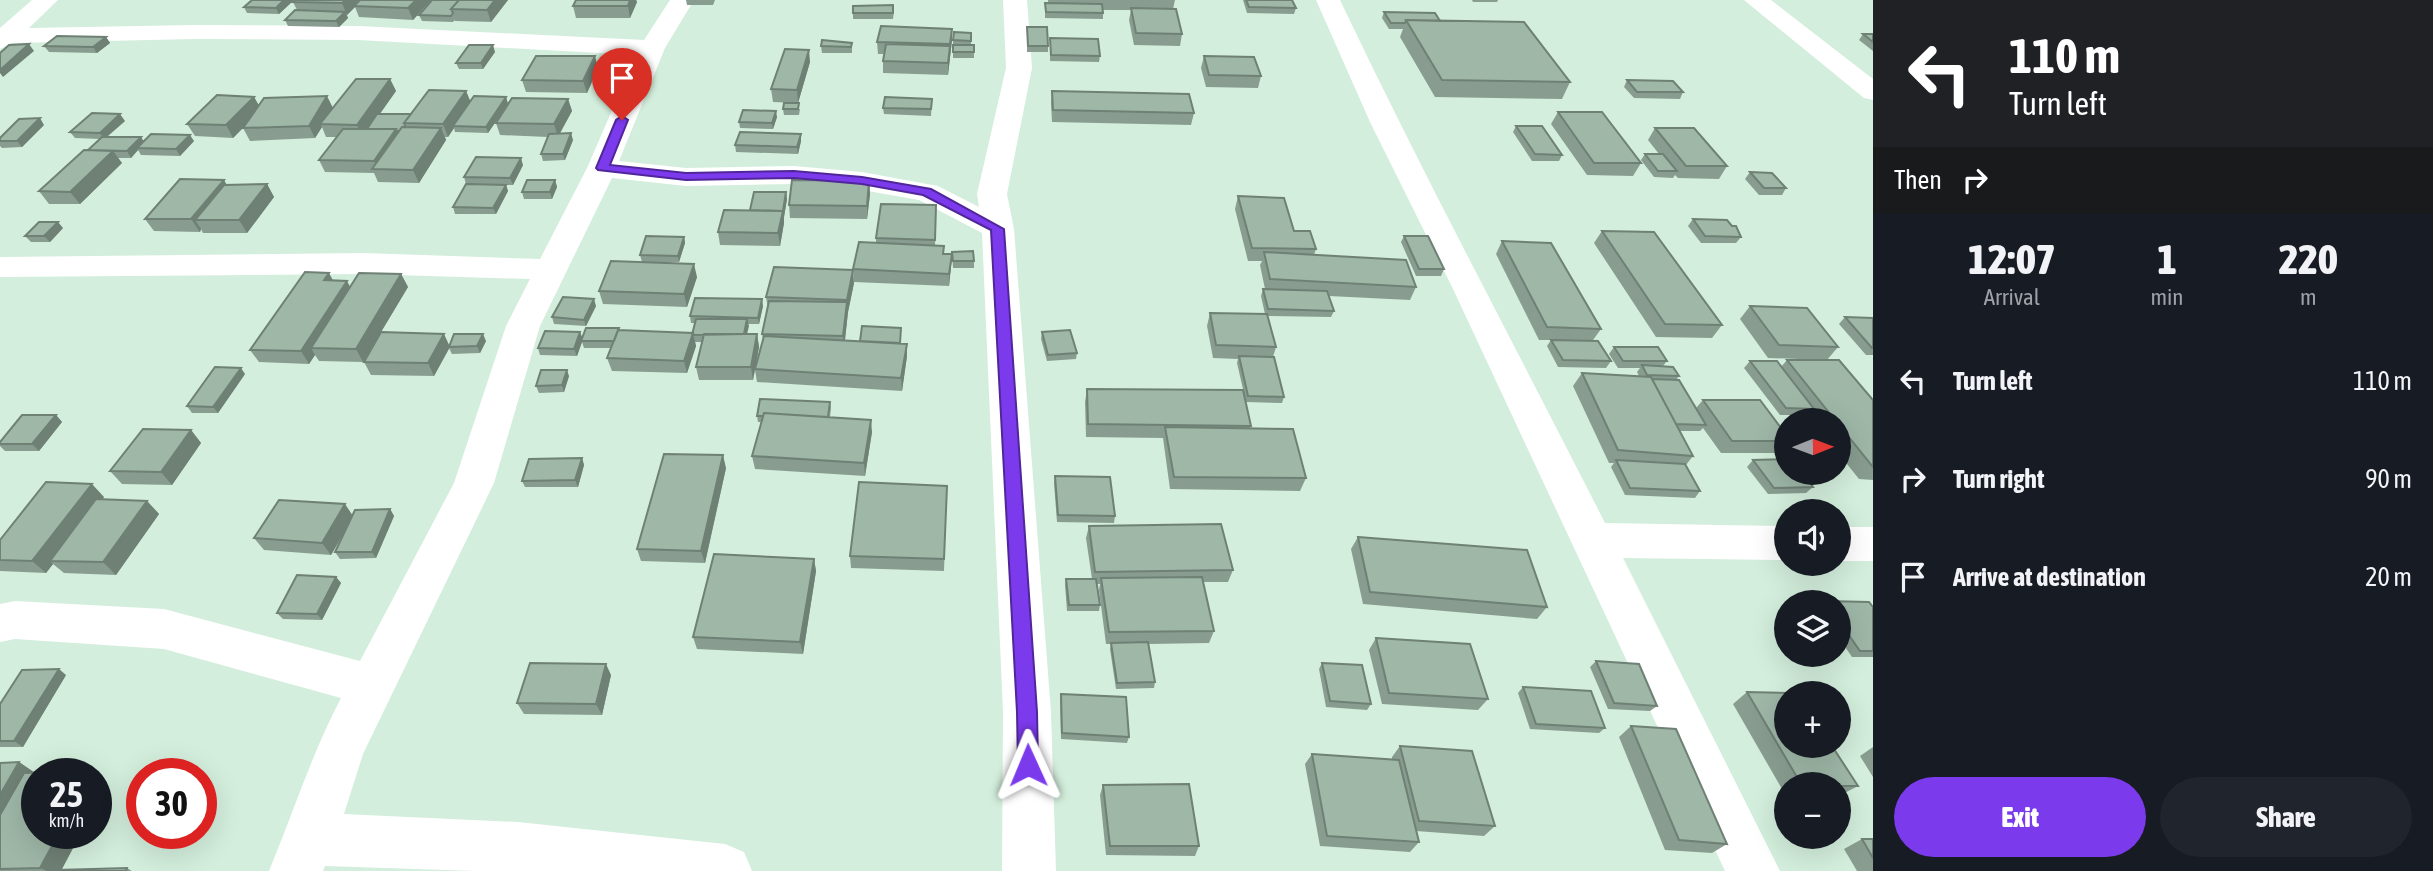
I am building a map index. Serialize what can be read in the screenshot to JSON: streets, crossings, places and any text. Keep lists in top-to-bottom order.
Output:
{
  "north": "right",
  "page": {
    "turn": ["110 m", "Turn left"],
    "then": "Then",
    "eta": [
      "12:07",
      "Arrival",
      "1",
      "min",
      "220",
      "m"
    ],
    "list": [
      {
        "name": "Turn left",
        "value": "110 m"
      },
      {
        "name": "Turn right",
        "value": "90 m"
      },
      {
        "name": "Arrive at destination",
        "value": "20 m"
      }
    ],
    "map_buttons": ["+", "−"],
    "speed": "25 km/h",
    "limit": "30",
    "buttons": ["Exit", "Share"]
  }
}
